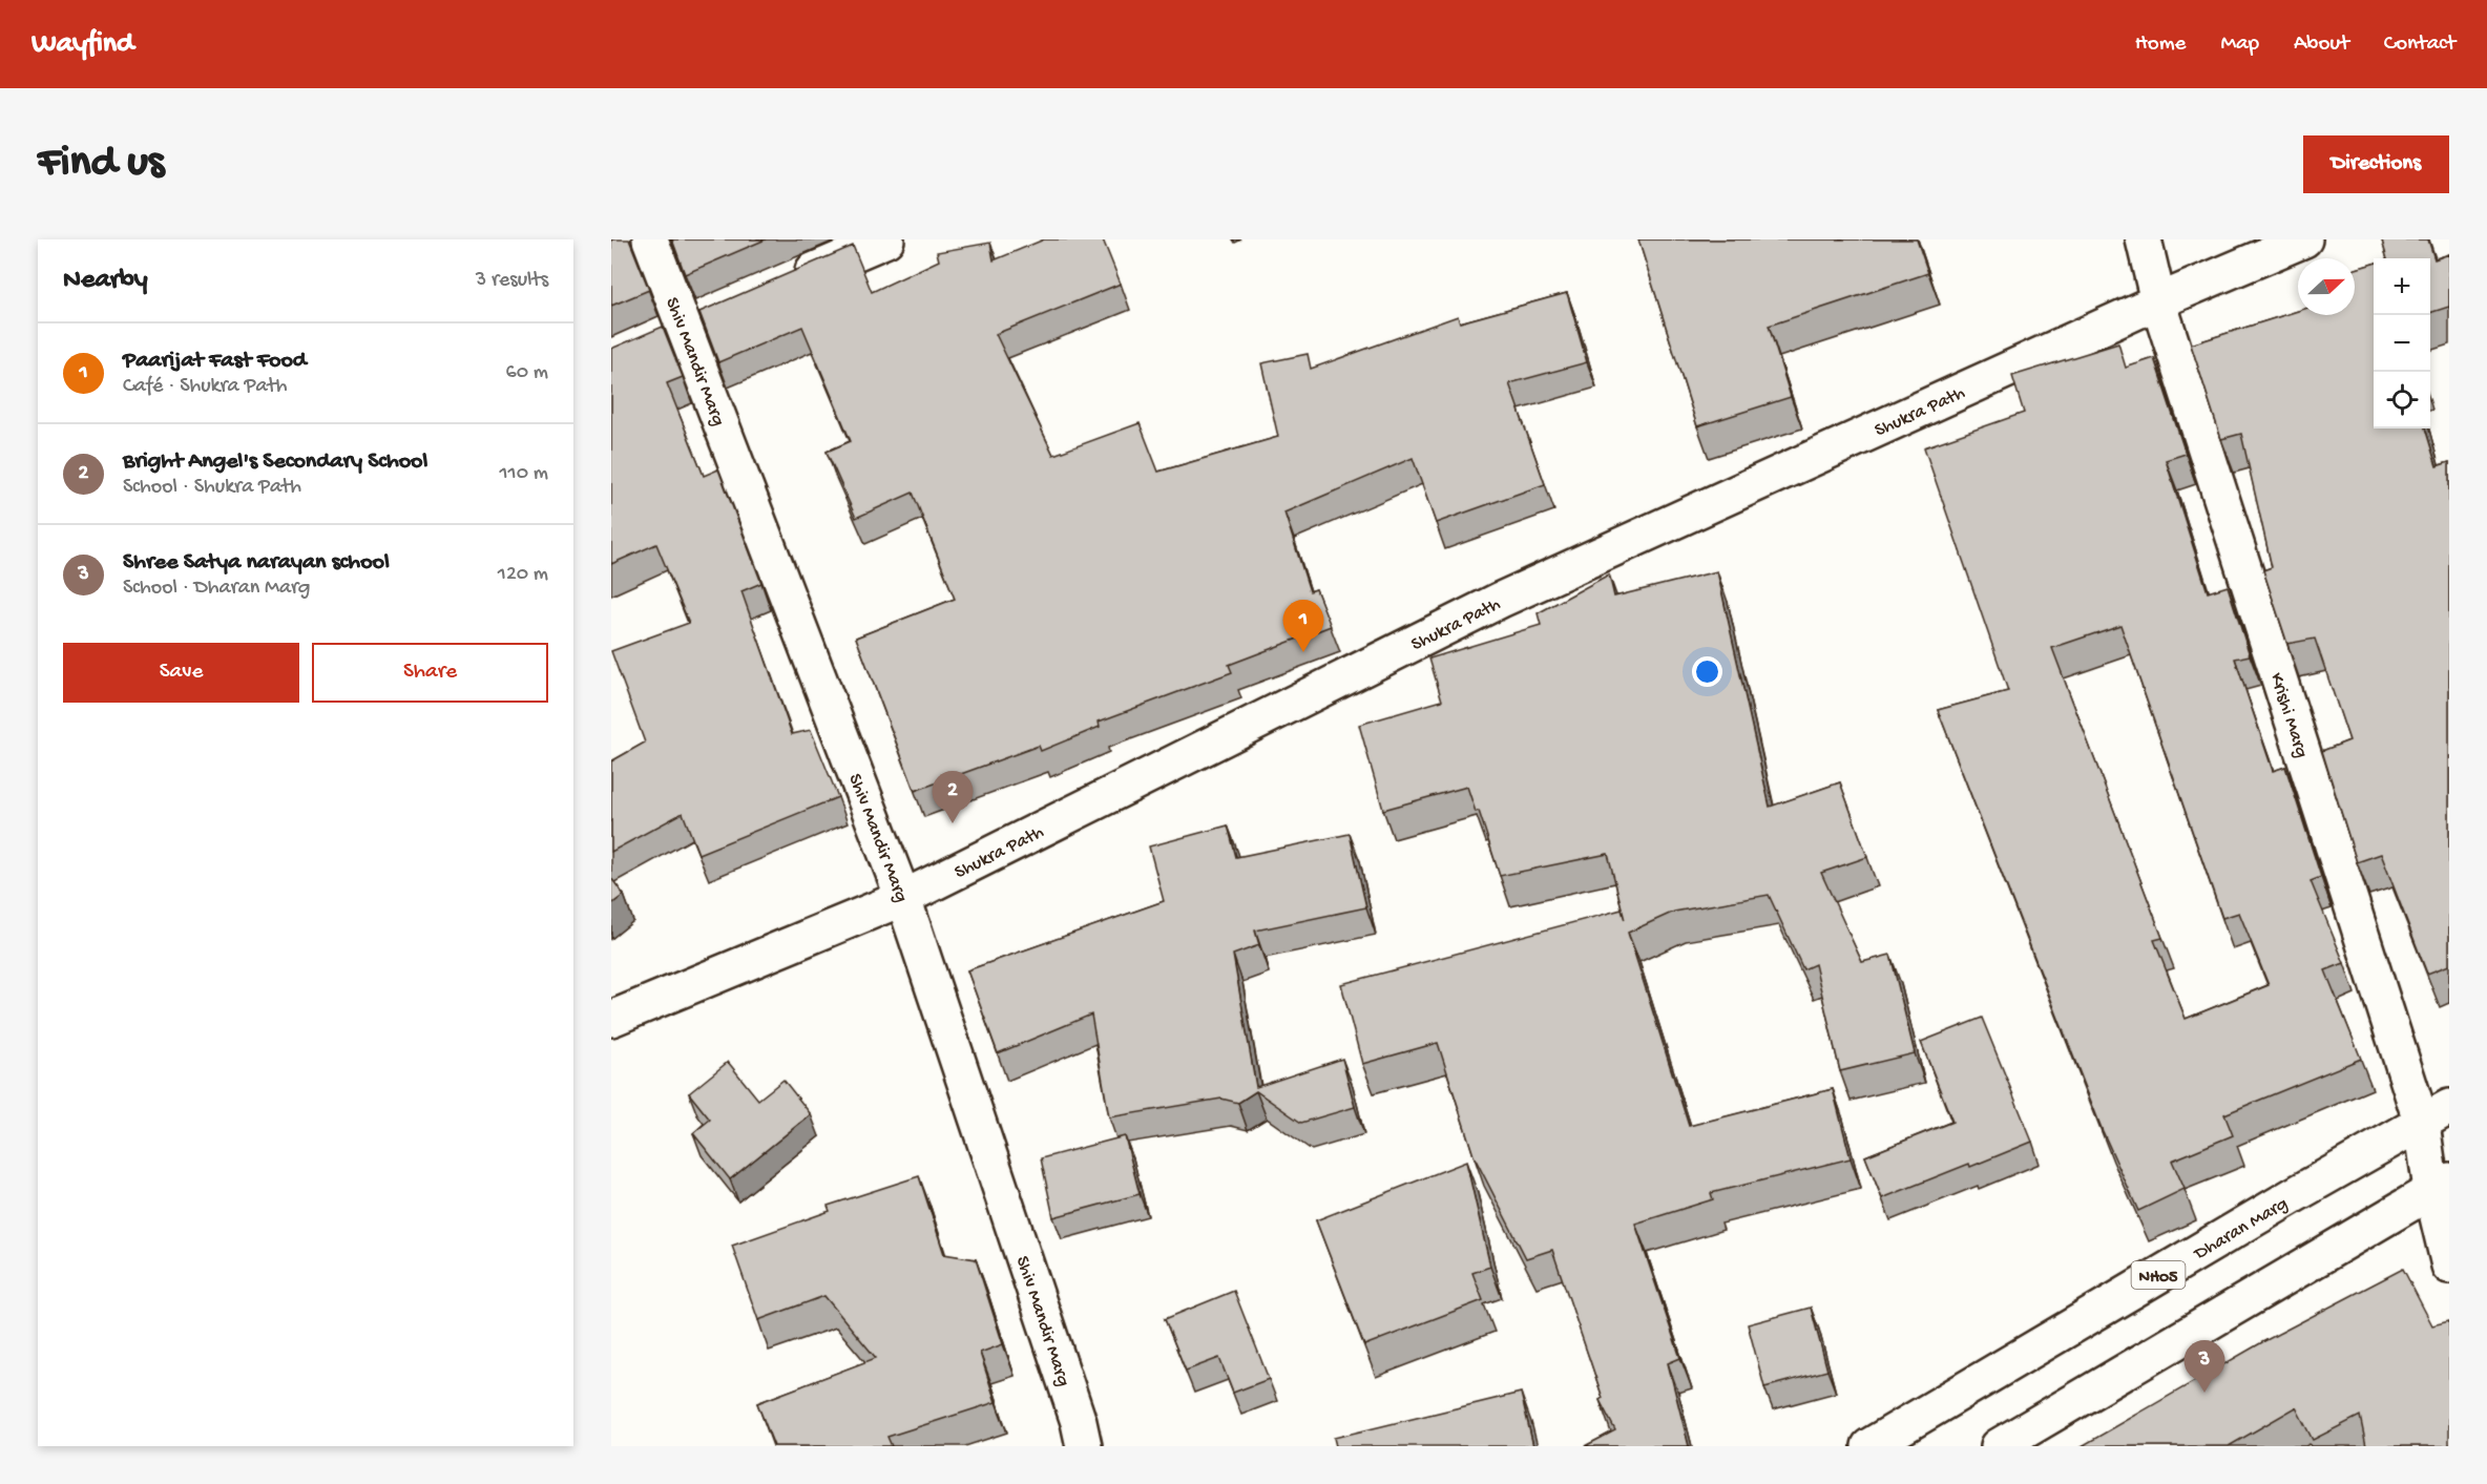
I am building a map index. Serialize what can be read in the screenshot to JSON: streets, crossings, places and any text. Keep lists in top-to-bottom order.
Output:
{
  "streets": {
    "street": [
      "Shiv Mandir Marg",
      "Shukra Path",
      "Krishi Marg",
      "Dharan Marg",
      "NH05"
    ]
  },
  "crossings": [
    ["Shiv Mandir Marg", "Shukra Path"],
    ["Shukra Path", "Krishi Marg"],
    ["Krishi Marg", "Dharan Marg"]
  ],
  "north": "right",
  "page": {
    "header": "Wayfind",
    "nav": [
      "Home",
      "Map",
      "About",
      "Contact"
    ],
    "buttons": [
      "Directions",
      ["Save", "Share"]
    ],
    "title": "Find us",
    "heading": ["Nearby", "3 results"],
    "map_buttons": ["+", "−"],
    "list": [
      {
        "mark": "1",
        "name": "Paarijat Fast Food",
        "note": "Café · Shukra Path",
        "value": "60 m"
      },
      {
        "mark": "2",
        "name": "Bright Angel's Secondary School",
        "note": "School · Shukra Path",
        "value": "110 m"
      },
      {
        "mark": "3",
        "name": "Shree Satya narayan school",
        "note": "School · Dharan Marg",
        "value": "120 m"
      }
    ],
    "pins": ["1", "2", "3"]
  }
}
